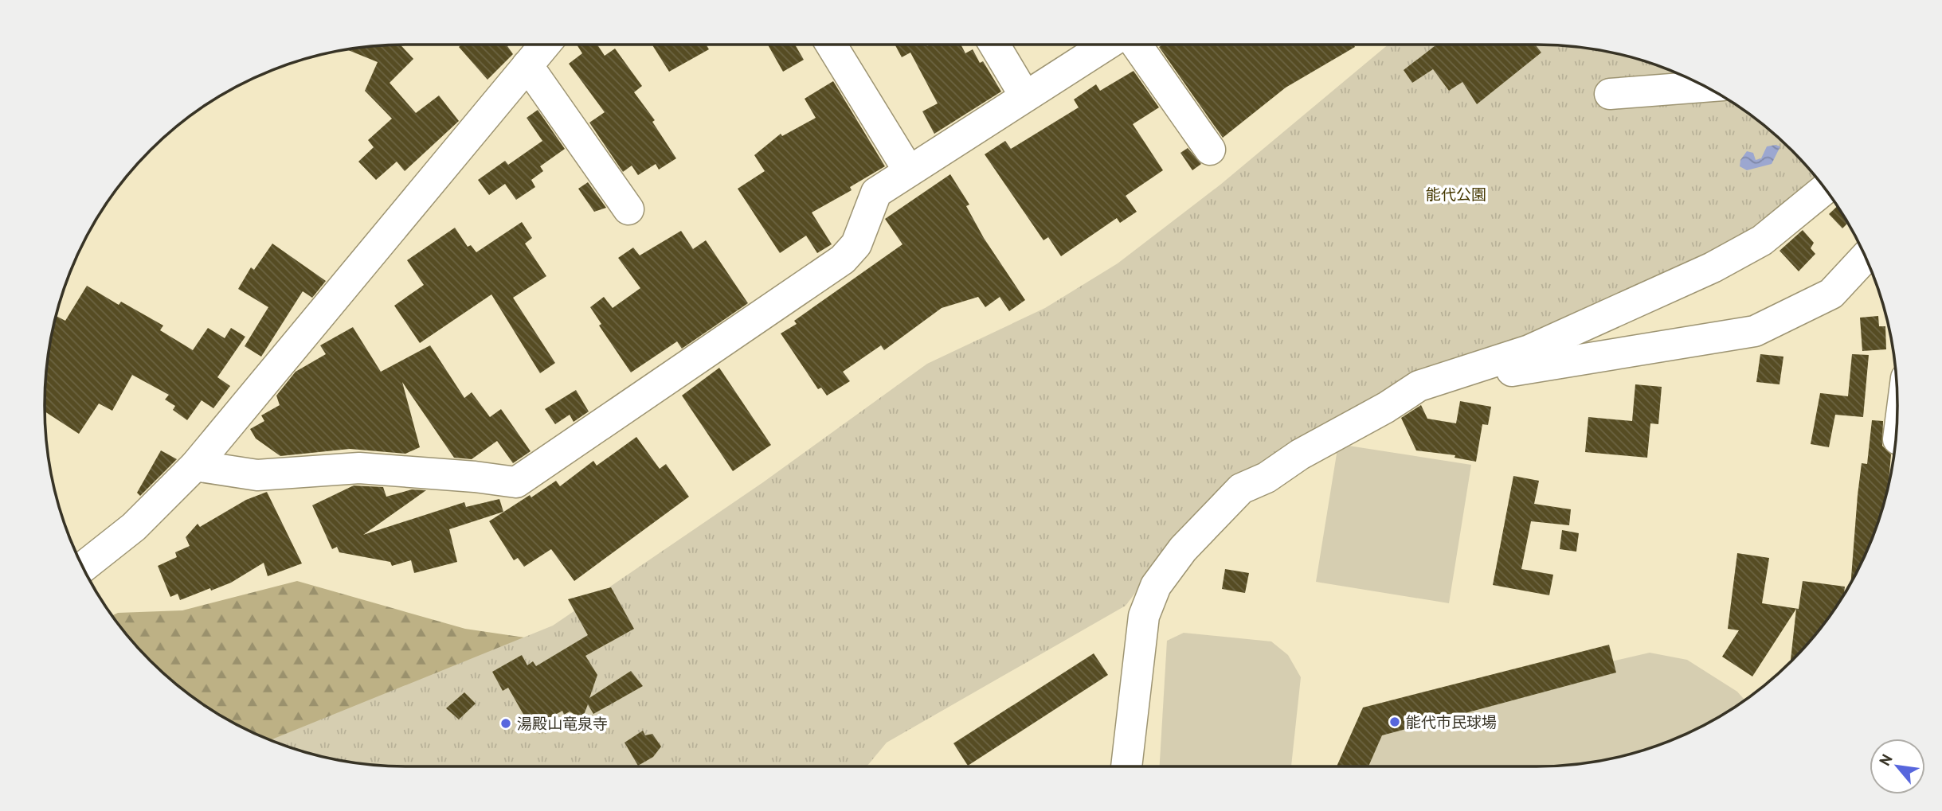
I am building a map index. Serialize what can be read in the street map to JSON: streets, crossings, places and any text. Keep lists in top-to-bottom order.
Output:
{
  "parks": ["能代公園"],
  "places": ["能代市民球場", "湯殿山竜泉寺"],
  "north": "top left"
}
